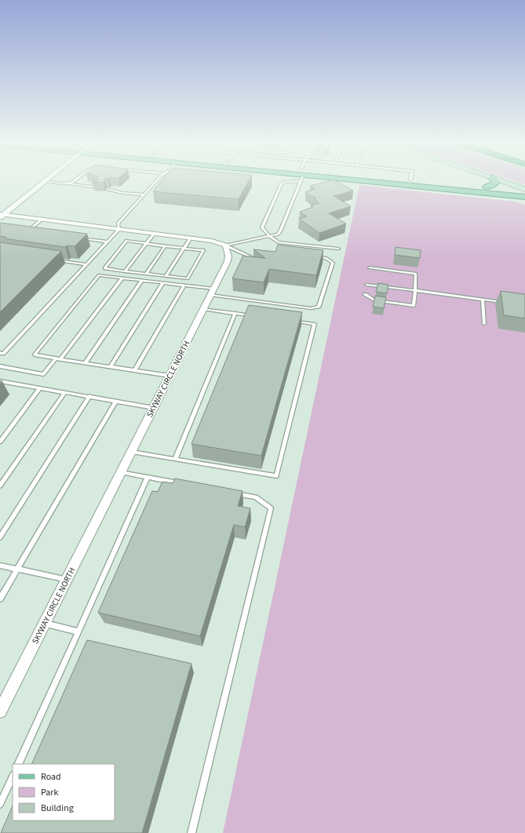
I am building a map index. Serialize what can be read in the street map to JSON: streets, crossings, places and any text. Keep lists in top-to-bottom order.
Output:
{
  "streets": {
    "street": ["SKYWAY CIRCLE NORTH"]
  },
  "legend": ["Road", "Park", "Building"]
}
